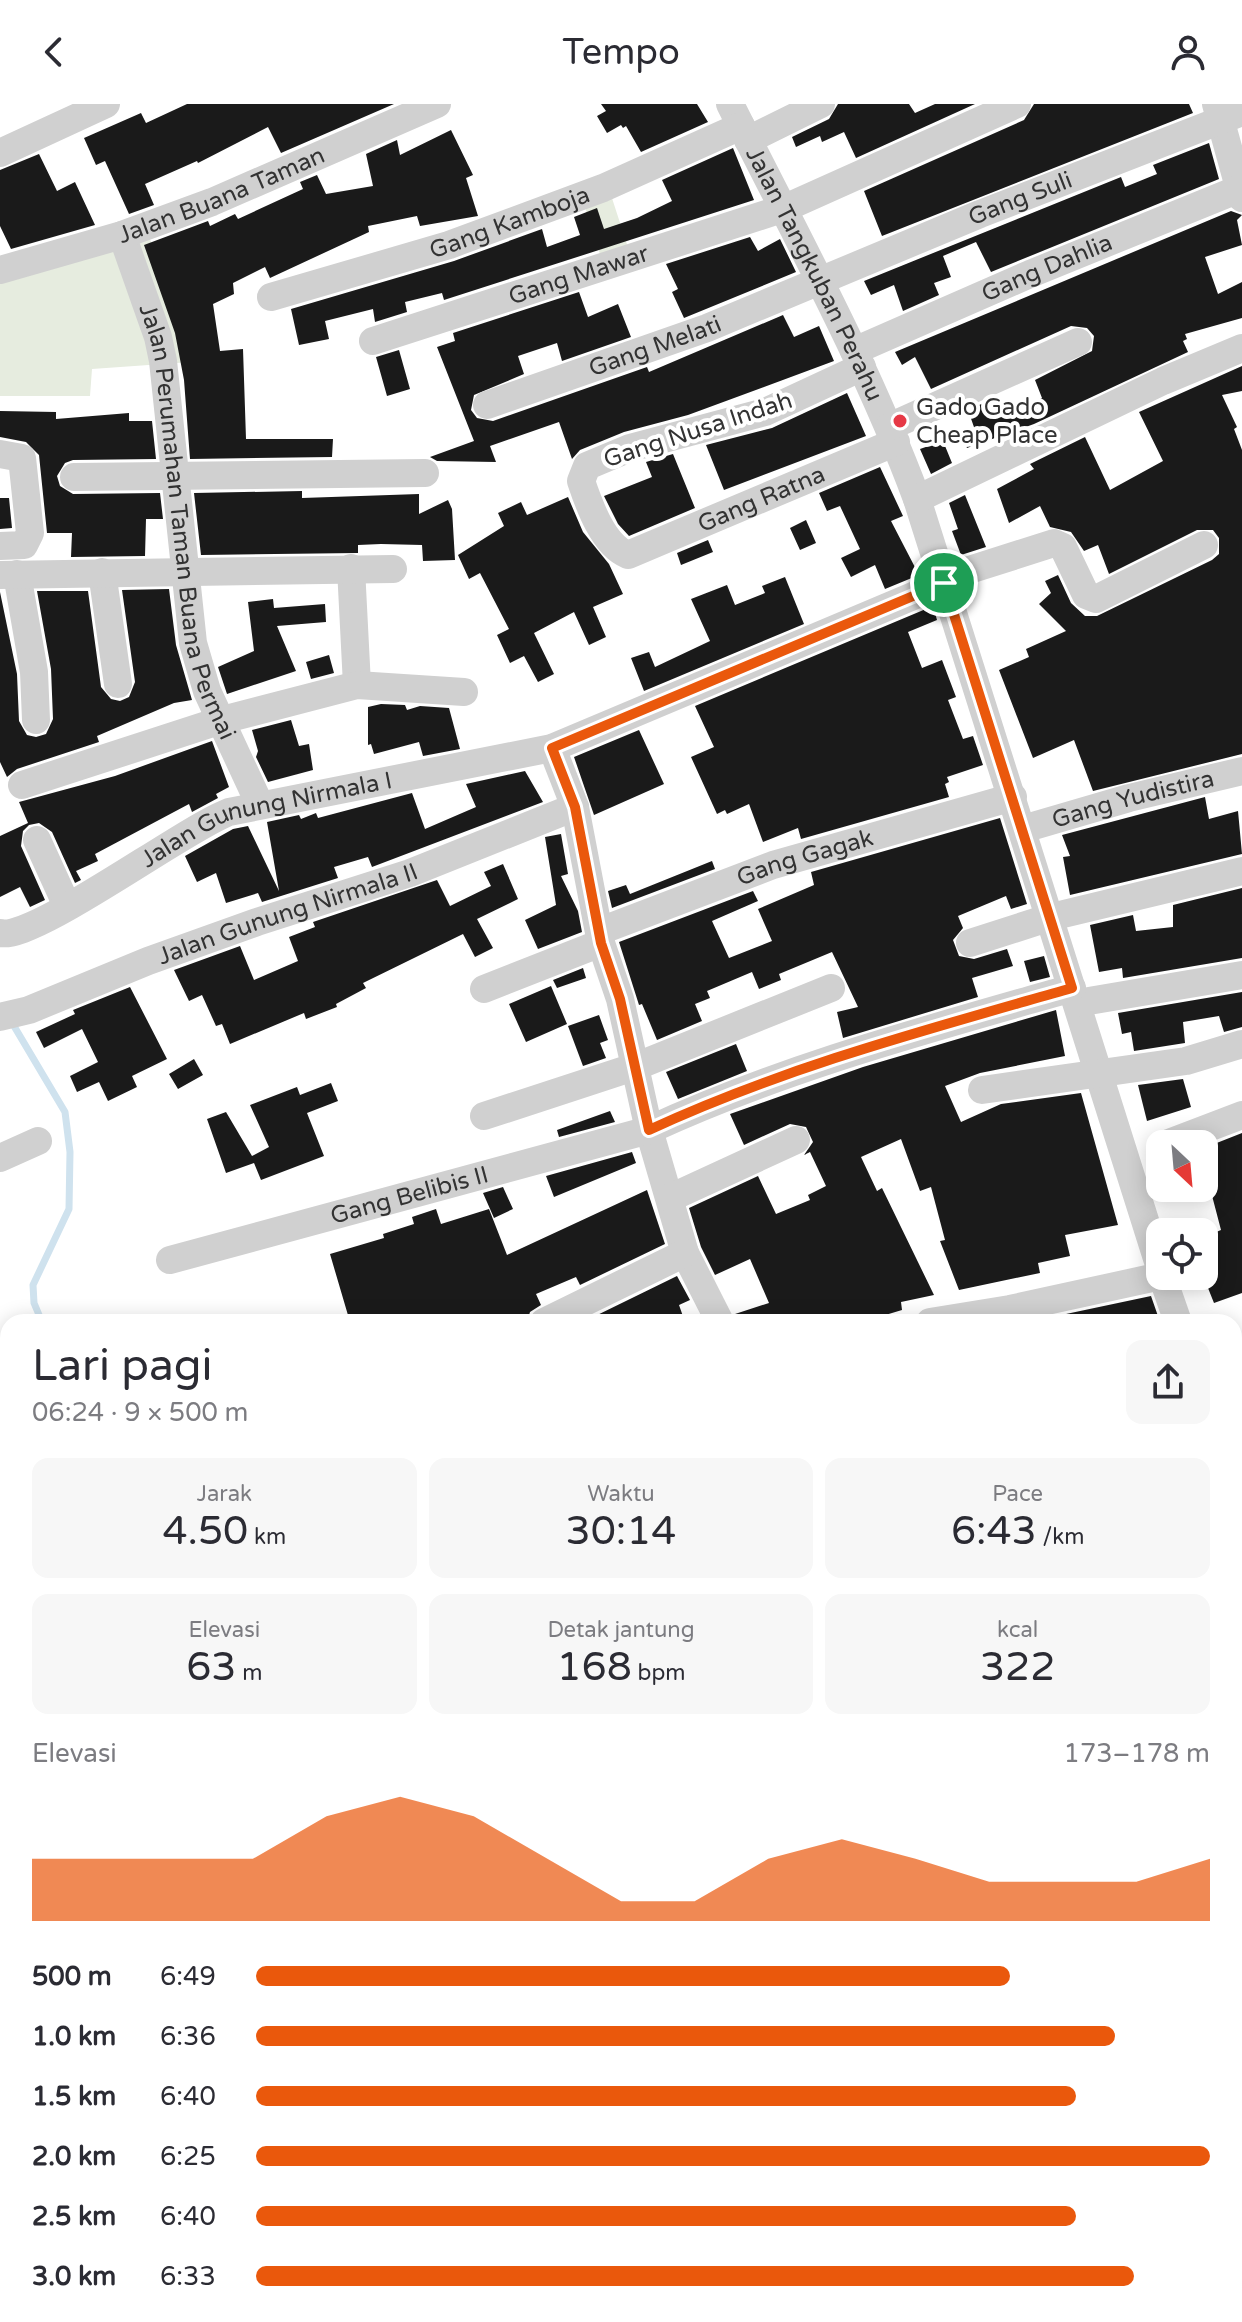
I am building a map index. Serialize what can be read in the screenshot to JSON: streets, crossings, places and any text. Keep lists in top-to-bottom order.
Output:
{
  "streets": {
    "street": [
      "Jalan Buana Taman",
      "Gang Suli",
      "Gang Kamboja",
      "Gang Dahlia",
      "Jalan Tangkuban Perahu",
      "Gang Mawar",
      "Gang Melati",
      "Gang Nusa Indah",
      "Gang Ratna",
      "Jalan Perumahan Taman Buana Permai",
      "Gang Yudistira",
      "Jalan Gunung Nirmala I",
      "Gang Gagak",
      "Jalan Gunung Nirmala II",
      "Gang Belibis II"
    ]
  },
  "crossings": [
    ["Jalan Buana Taman", "Jalan Perumahan Taman Buana Permai"],
    ["Gang Suli", "Jalan Tangkuban Perahu"],
    ["Gang Suli", "Gang Melati"],
    ["Gang Kamboja", "Jalan Tangkuban Perahu"],
    ["Gang Dahlia", "Jalan Tangkuban Perahu"],
    ["Gang Dahlia", "Gang Nusa Indah"],
    ["Jalan Tangkuban Perahu", "Gang Mawar"],
    ["Jalan Tangkuban Perahu", "Gang Melati"],
    ["Jalan Tangkuban Perahu", "Gang Nusa Indah"],
    ["Jalan Tangkuban Perahu", "Gang Ratna"],
    ["Jalan Tangkuban Perahu", "Gang Yudistira"],
    ["Jalan Tangkuban Perahu", "Jalan Gunung Nirmala I"],
    ["Jalan Tangkuban Perahu", "Gang Gagak"],
    ["Jalan Tangkuban Perahu", "Gang Belibis II"],
    ["Gang Nusa Indah", "Gang Ratna"],
    ["Jalan Perumahan Taman Buana Permai", "Jalan Gunung Nirmala I"]
  ],
  "places": ["Gado Gado Cheap Place"],
  "north": "bottom right",
  "page": {
    "header": "Tempo",
    "heading": ["Lari pagi", "06:24 · 9 × 500 m"],
    "stats": [
      ["Jarak", "4.50 km"],
      ["Waktu", "30:14"],
      ["Pace", "6:43 /km"],
      ["Elevasi", "63 m"],
      ["Detak jantung", "168 bpm"],
      ["kcal", "322"]
    ],
    "chart": ["Elevasi", "173–178 m"],
    "list": [
      {
        "name": "500 m",
        "note": "6:49"
      },
      {
        "name": "1.0 km",
        "note": "6:36"
      },
      {
        "name": "1.5 km",
        "note": "6:40"
      },
      {
        "name": "2.0 km",
        "note": "6:25"
      },
      {
        "name": "2.5 km",
        "note": "6:40"
      },
      {
        "name": "3.0 km",
        "note": "6:33"
      }
    ]
  }
}
